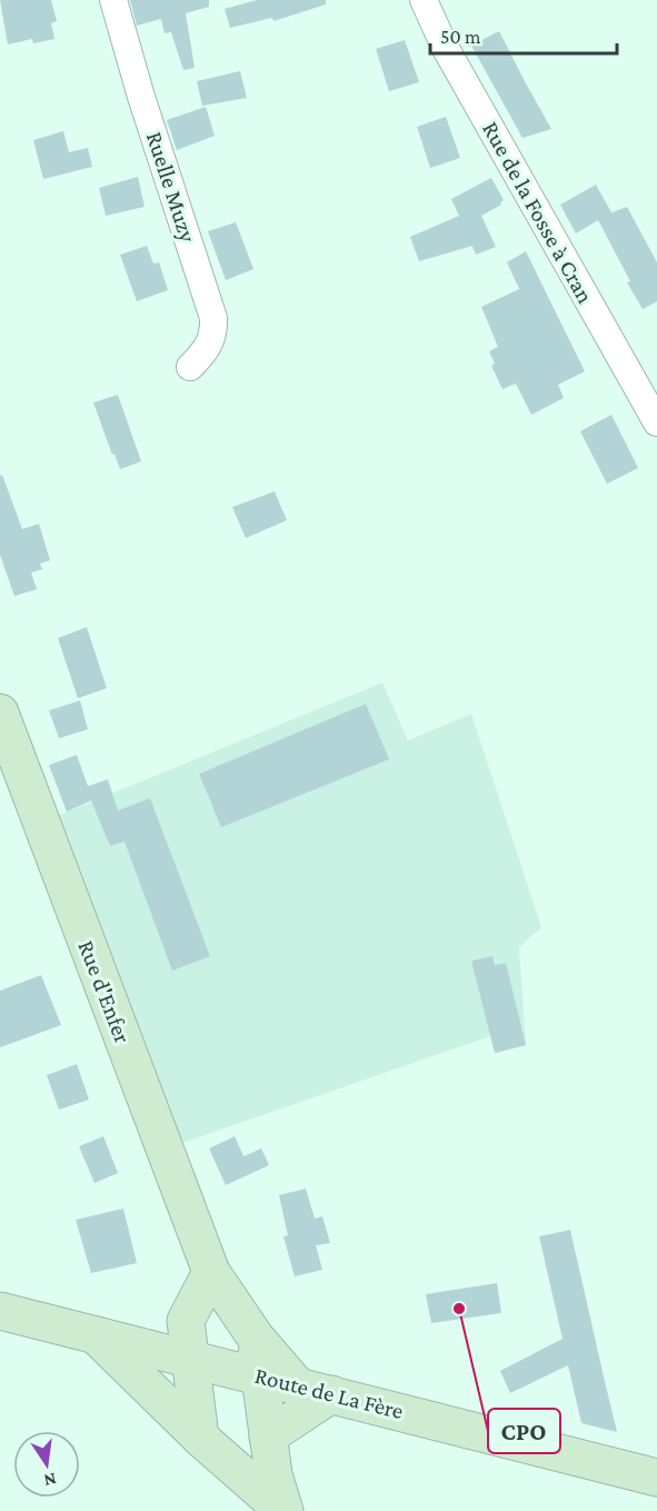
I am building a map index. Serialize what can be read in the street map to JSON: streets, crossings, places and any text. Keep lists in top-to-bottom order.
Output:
{
  "streets": {
    "main road": ["Rue d'Enfer", "Route de La Fère"],
    "street": ["Ruelle Muzy", "Rue de la Fosse à Cran"]
  },
  "crossings": [
    ["Rue d'Enfer", "Route de La Fère"]
  ],
  "places": ["CPO"],
  "scale_bar": "50 m",
  "north": "bottom"
}
